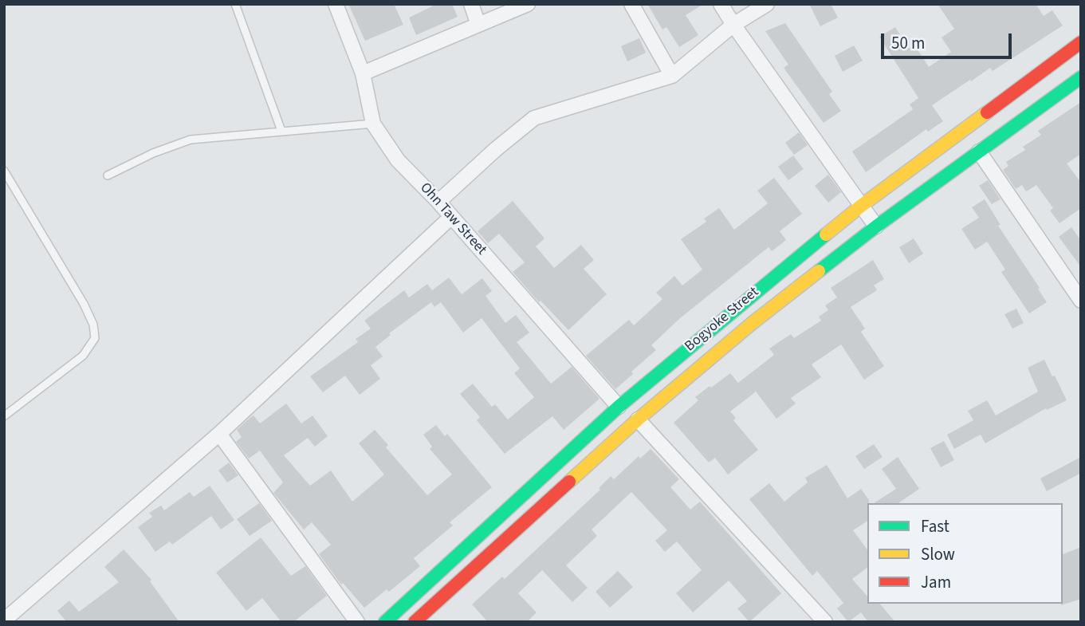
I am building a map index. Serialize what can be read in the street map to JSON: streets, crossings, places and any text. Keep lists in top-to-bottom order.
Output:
{
  "streets": {
    "main road": ["Bogyoke Street"],
    "street": ["Ohn Taw Street"]
  },
  "crossings": [
    ["Ohn Taw Street", "Bogyoke Street"]
  ],
  "legend": ["Fast", "Slow", "Jam"],
  "scale_bar": "50 m"
}
